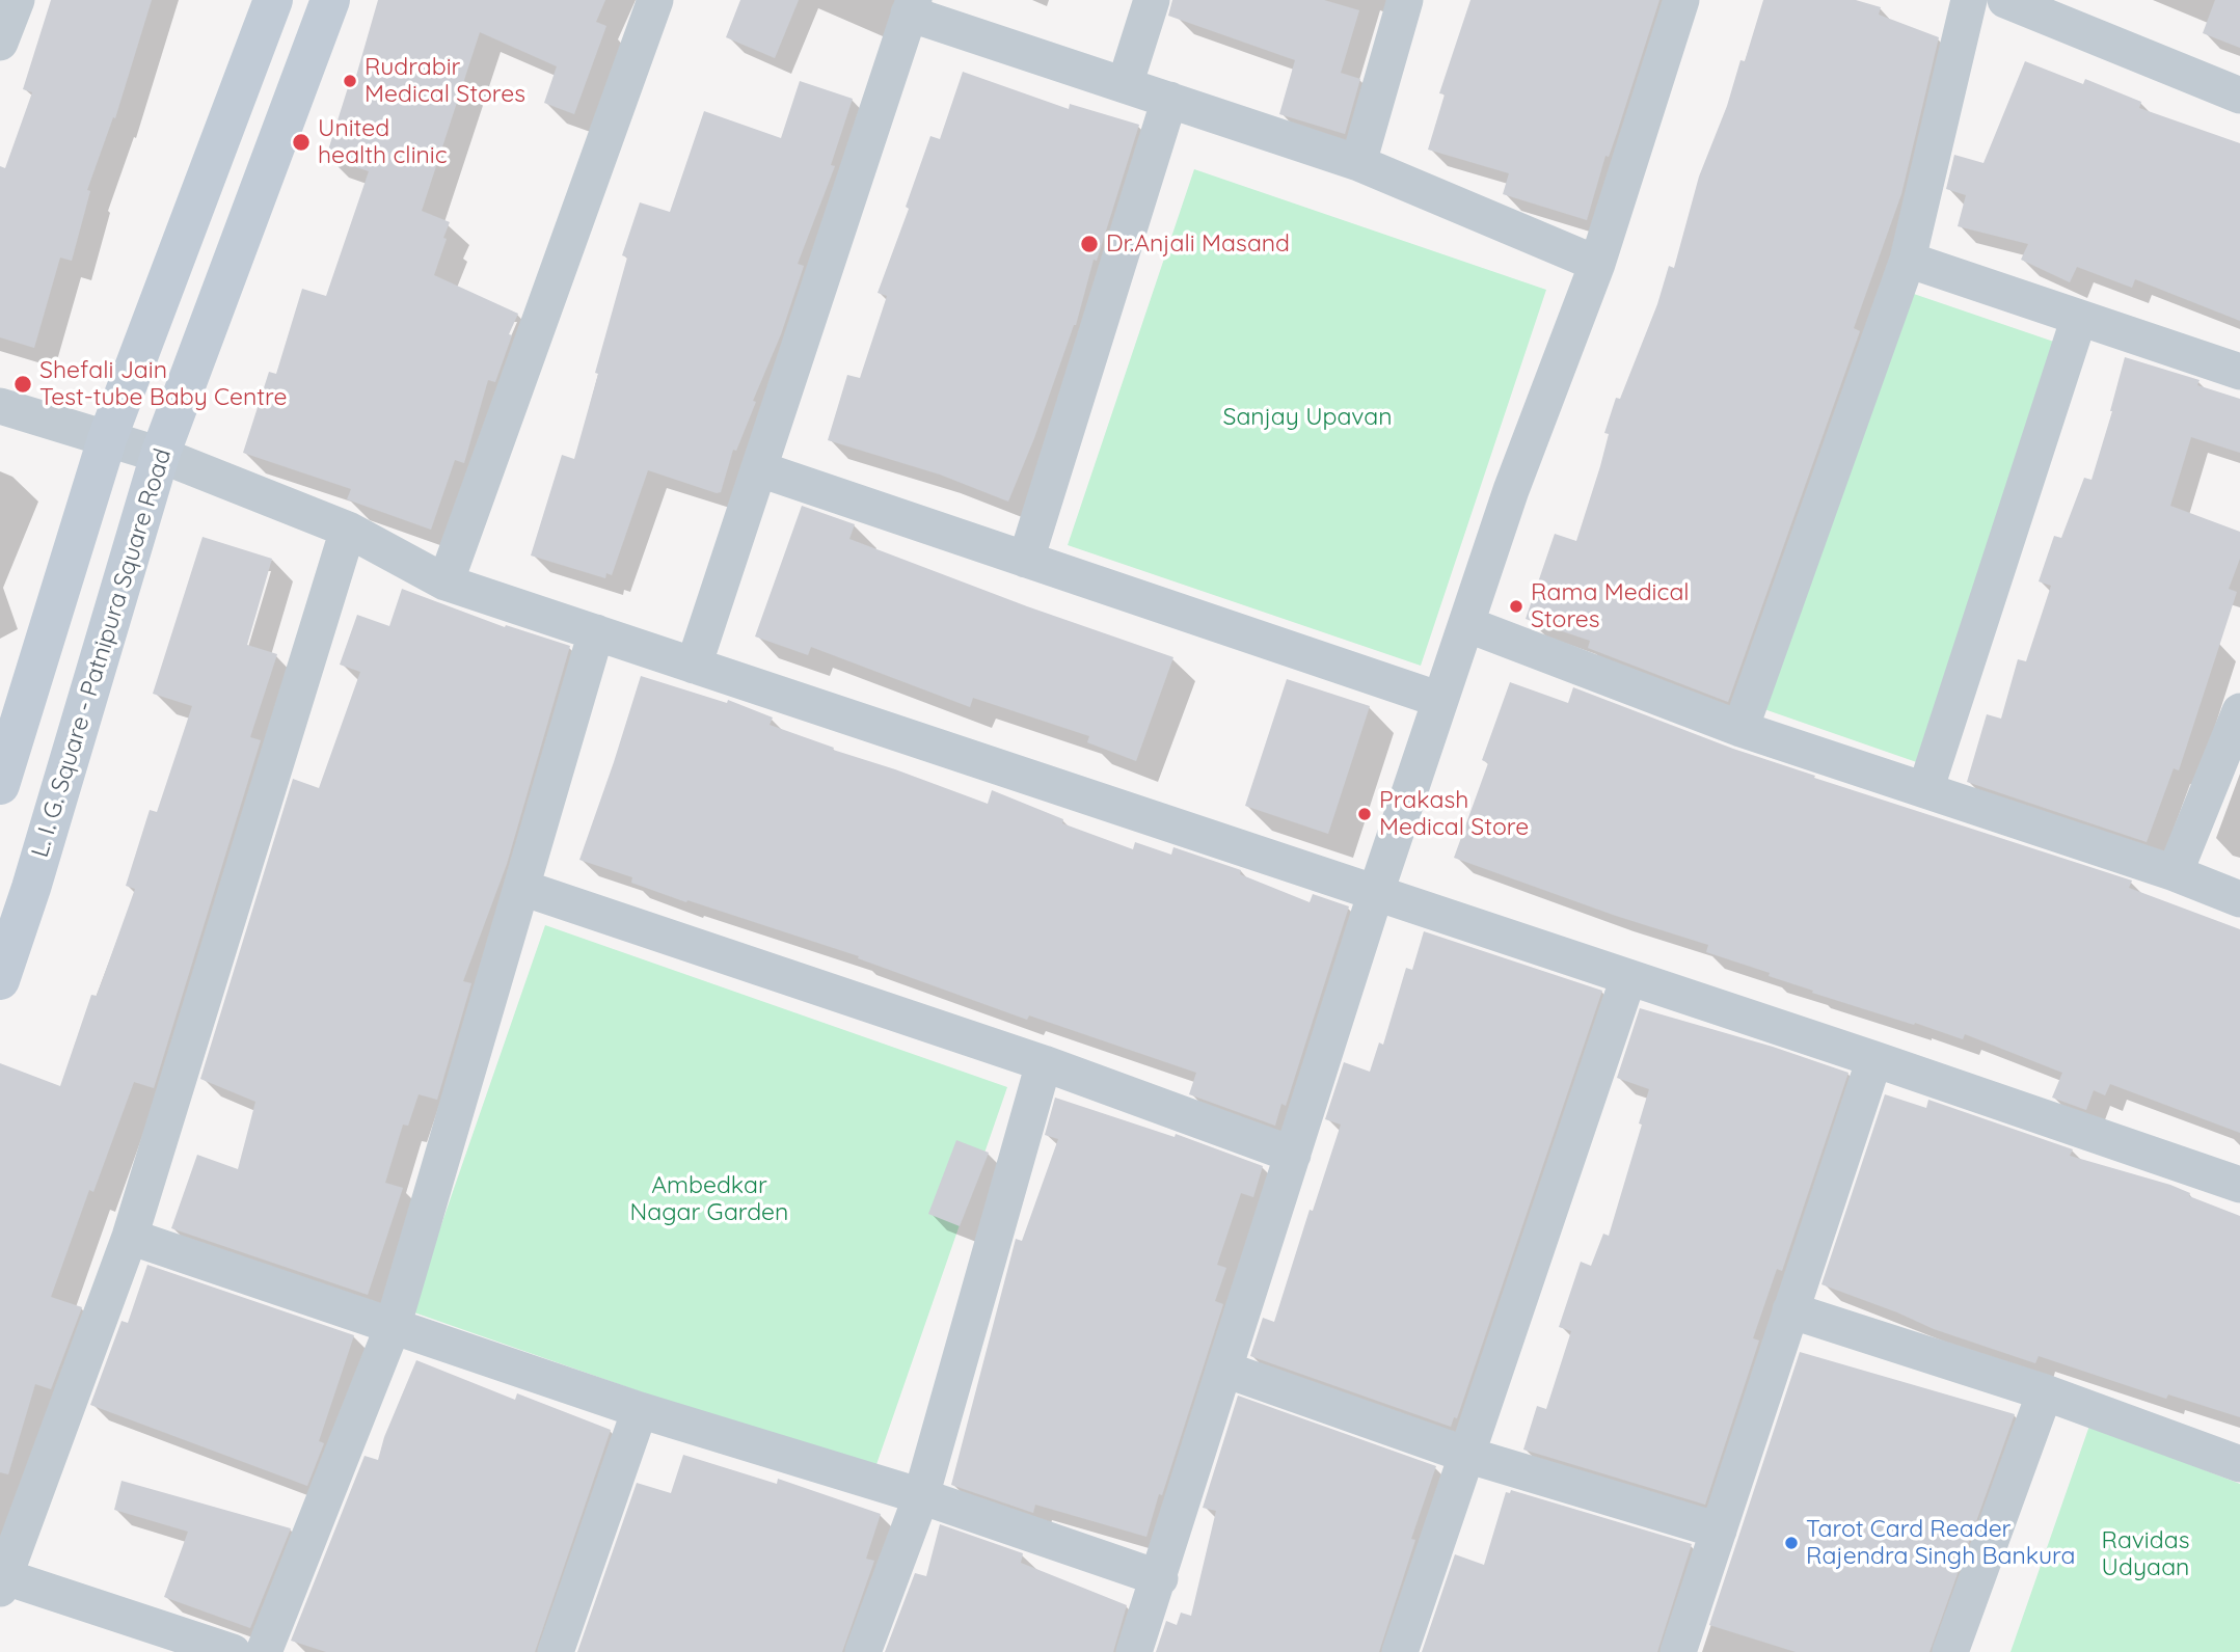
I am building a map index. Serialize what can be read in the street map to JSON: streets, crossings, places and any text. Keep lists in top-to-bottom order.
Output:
{
  "streets": {
    "main road": ["L. I. G. Square - Patnipura Square Road"]
  },
  "parks": ["Sanjay Upavan", "Ambedkar Nagar Garden", "Ravidas Udyaan"],
  "places": [
    "Rudrabir Medical Stores",
    "United health clinic",
    "Dr.Anjali Masand",
    "Shefali Jain Test-tube Baby Centre",
    "Rama Medical Stores",
    "Prakash Medical Store",
    "Tarot Card Reader Rajendra Singh Bankura"
  ]
}
